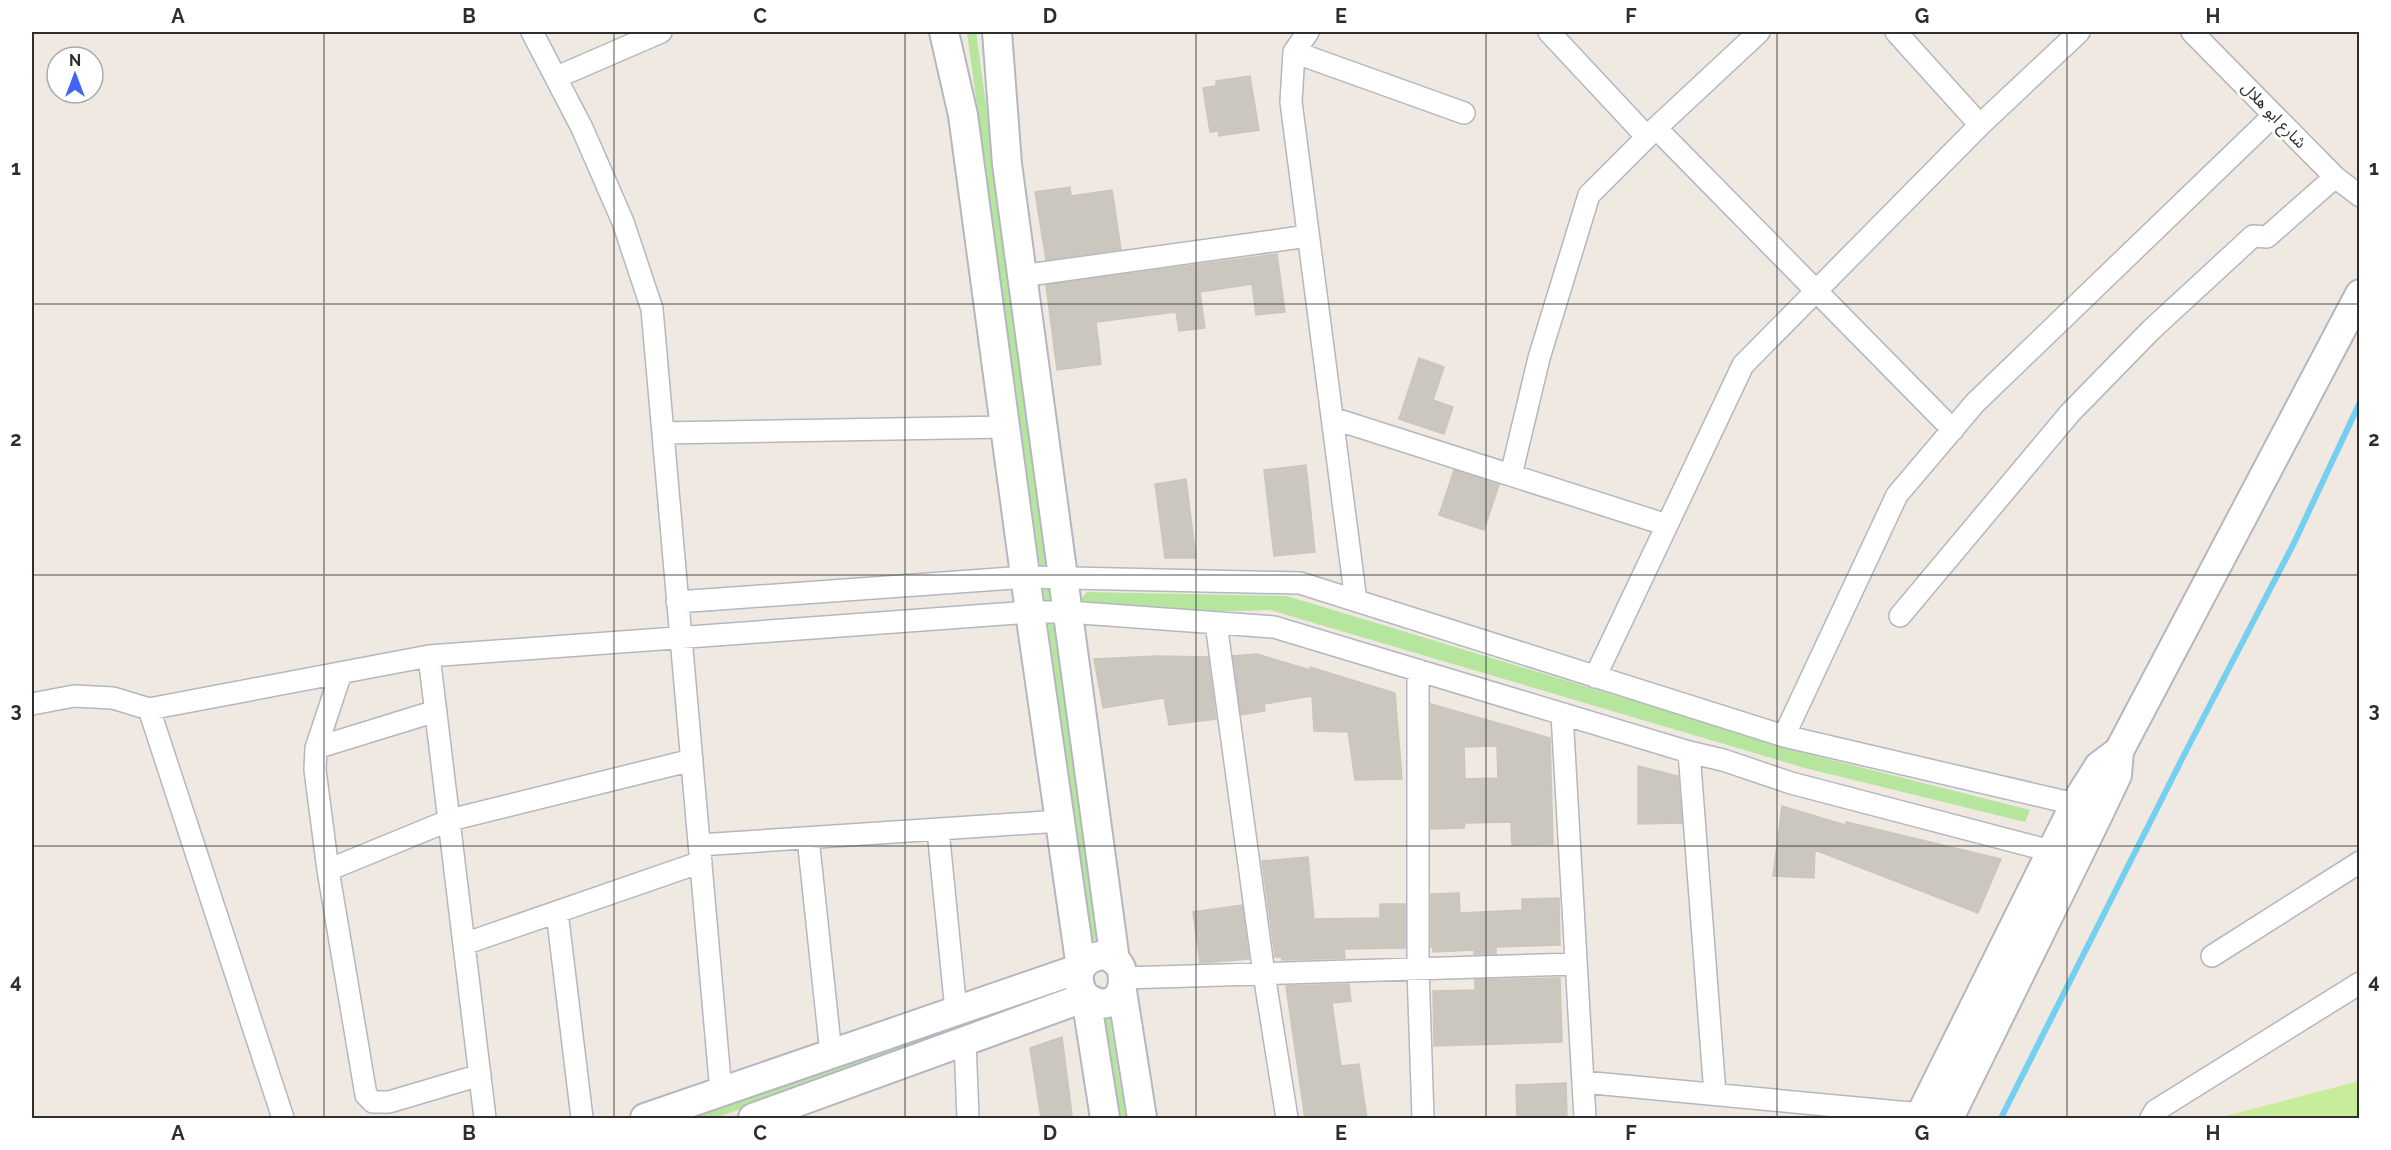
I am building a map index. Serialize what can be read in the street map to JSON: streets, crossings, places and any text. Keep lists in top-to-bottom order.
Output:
{
  "streets": {
    "street": ["شارع ابو هلال"]
  },
  "north": "top",
  "grid": {
    "columns": [
      "A",
      "B",
      "C",
      "D",
      "E",
      "F",
      "G",
      "H"
    ],
    "rows": [
      "1",
      "2",
      "3",
      "4"
    ]
  }
}
